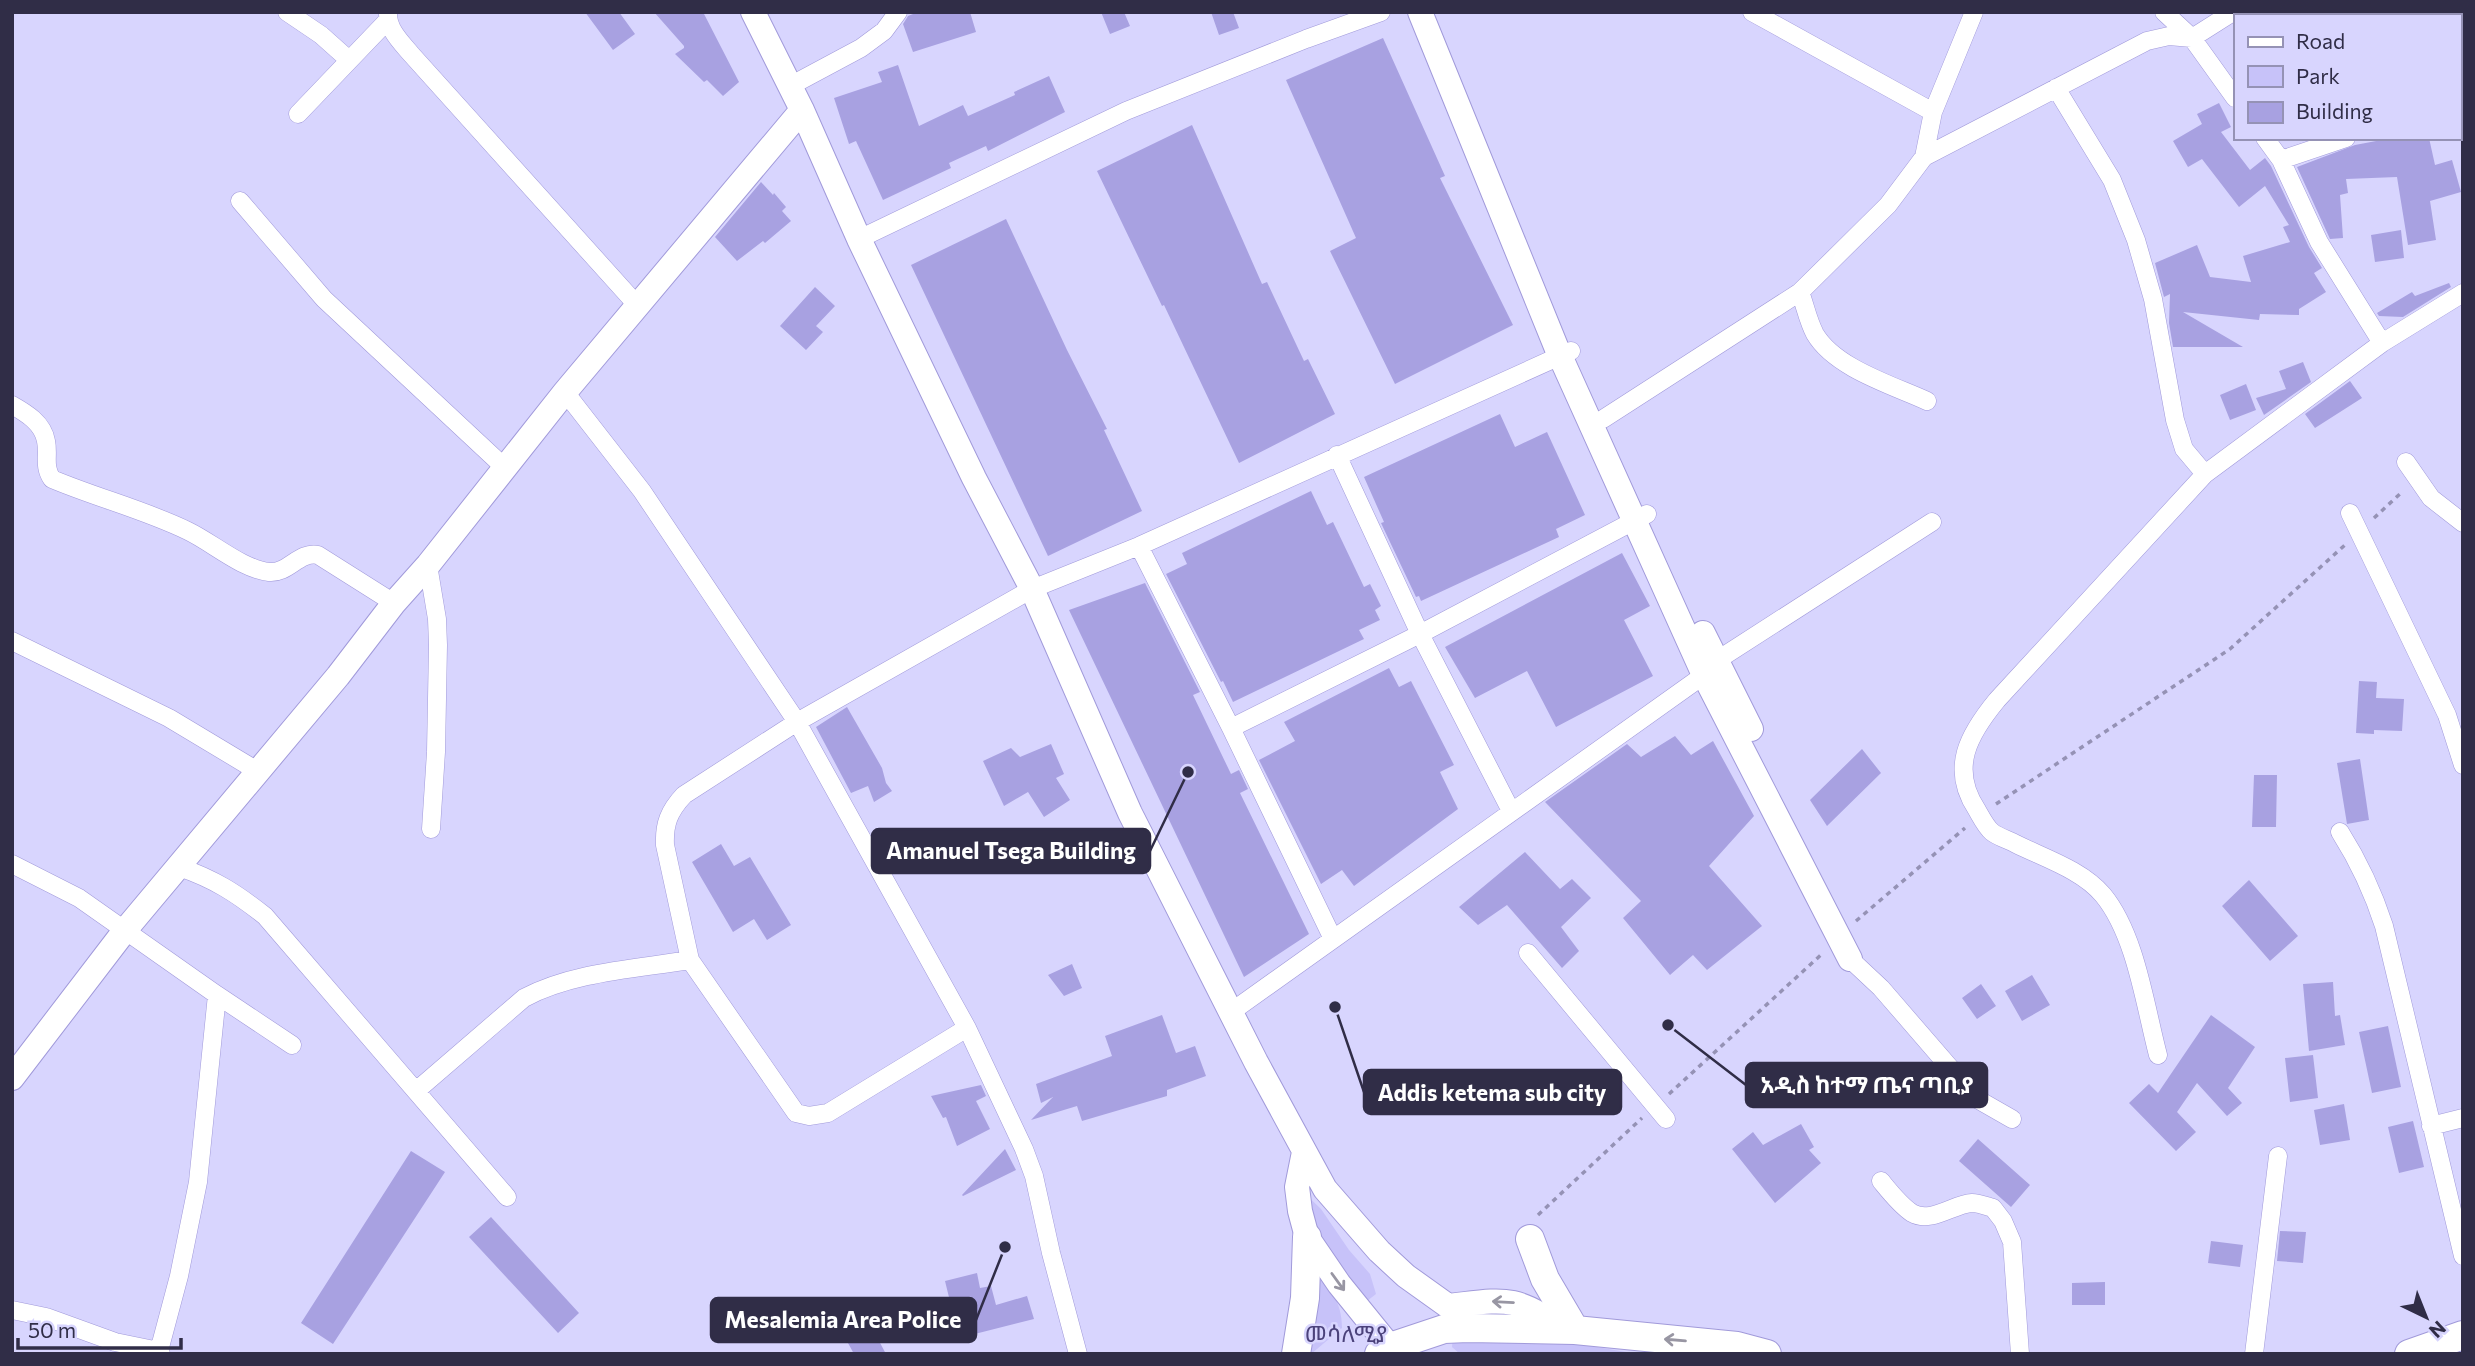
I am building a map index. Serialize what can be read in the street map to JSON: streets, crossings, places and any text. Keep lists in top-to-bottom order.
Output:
{
  "districts": ["መሳለሚያ"],
  "places": [
    "Amanuel Tsega Building",
    "Addis ketema sub city",
    "አዲስ ከተማ ጤና ጣቢያ",
    "Mesalemia Area Police"
  ],
  "legend": ["Road", "Park", "Building"],
  "scale_bar": "50 m",
  "north": "bottom right"
}
